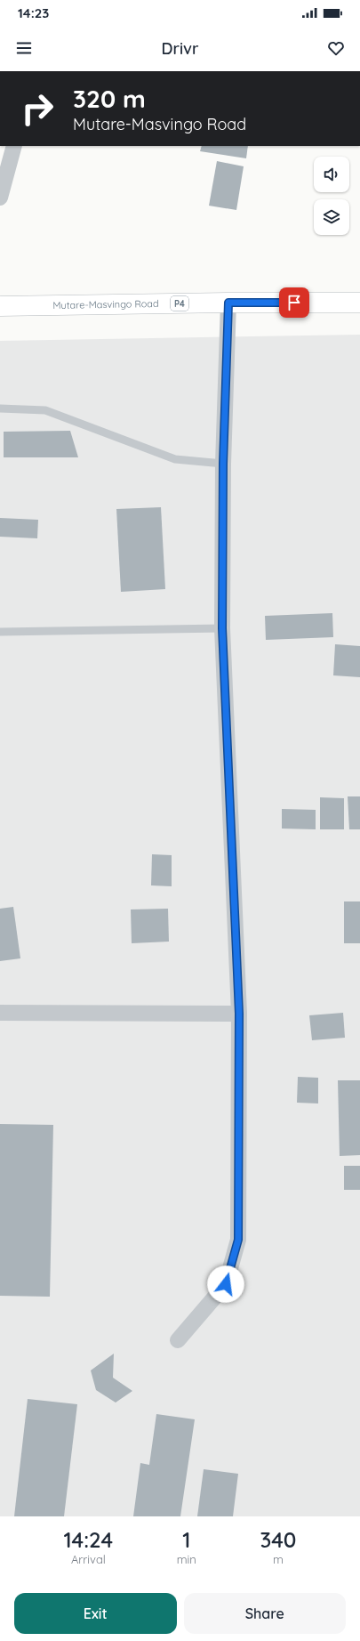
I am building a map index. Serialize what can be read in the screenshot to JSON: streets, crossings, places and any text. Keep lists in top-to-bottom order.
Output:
{
  "streets": {
    "highway": ["P4", "Mutare-Masvingo Road"]
  },
  "page": {
    "status": "14:23",
    "header": "Drivr",
    "turn": ["320 m", "Mutare-Masvingo Road"],
    "eta": [
      "14:24",
      "Arrival",
      "1",
      "min",
      "340",
      "m"
    ],
    "buttons": ["Exit", "Share"]
  }
}
